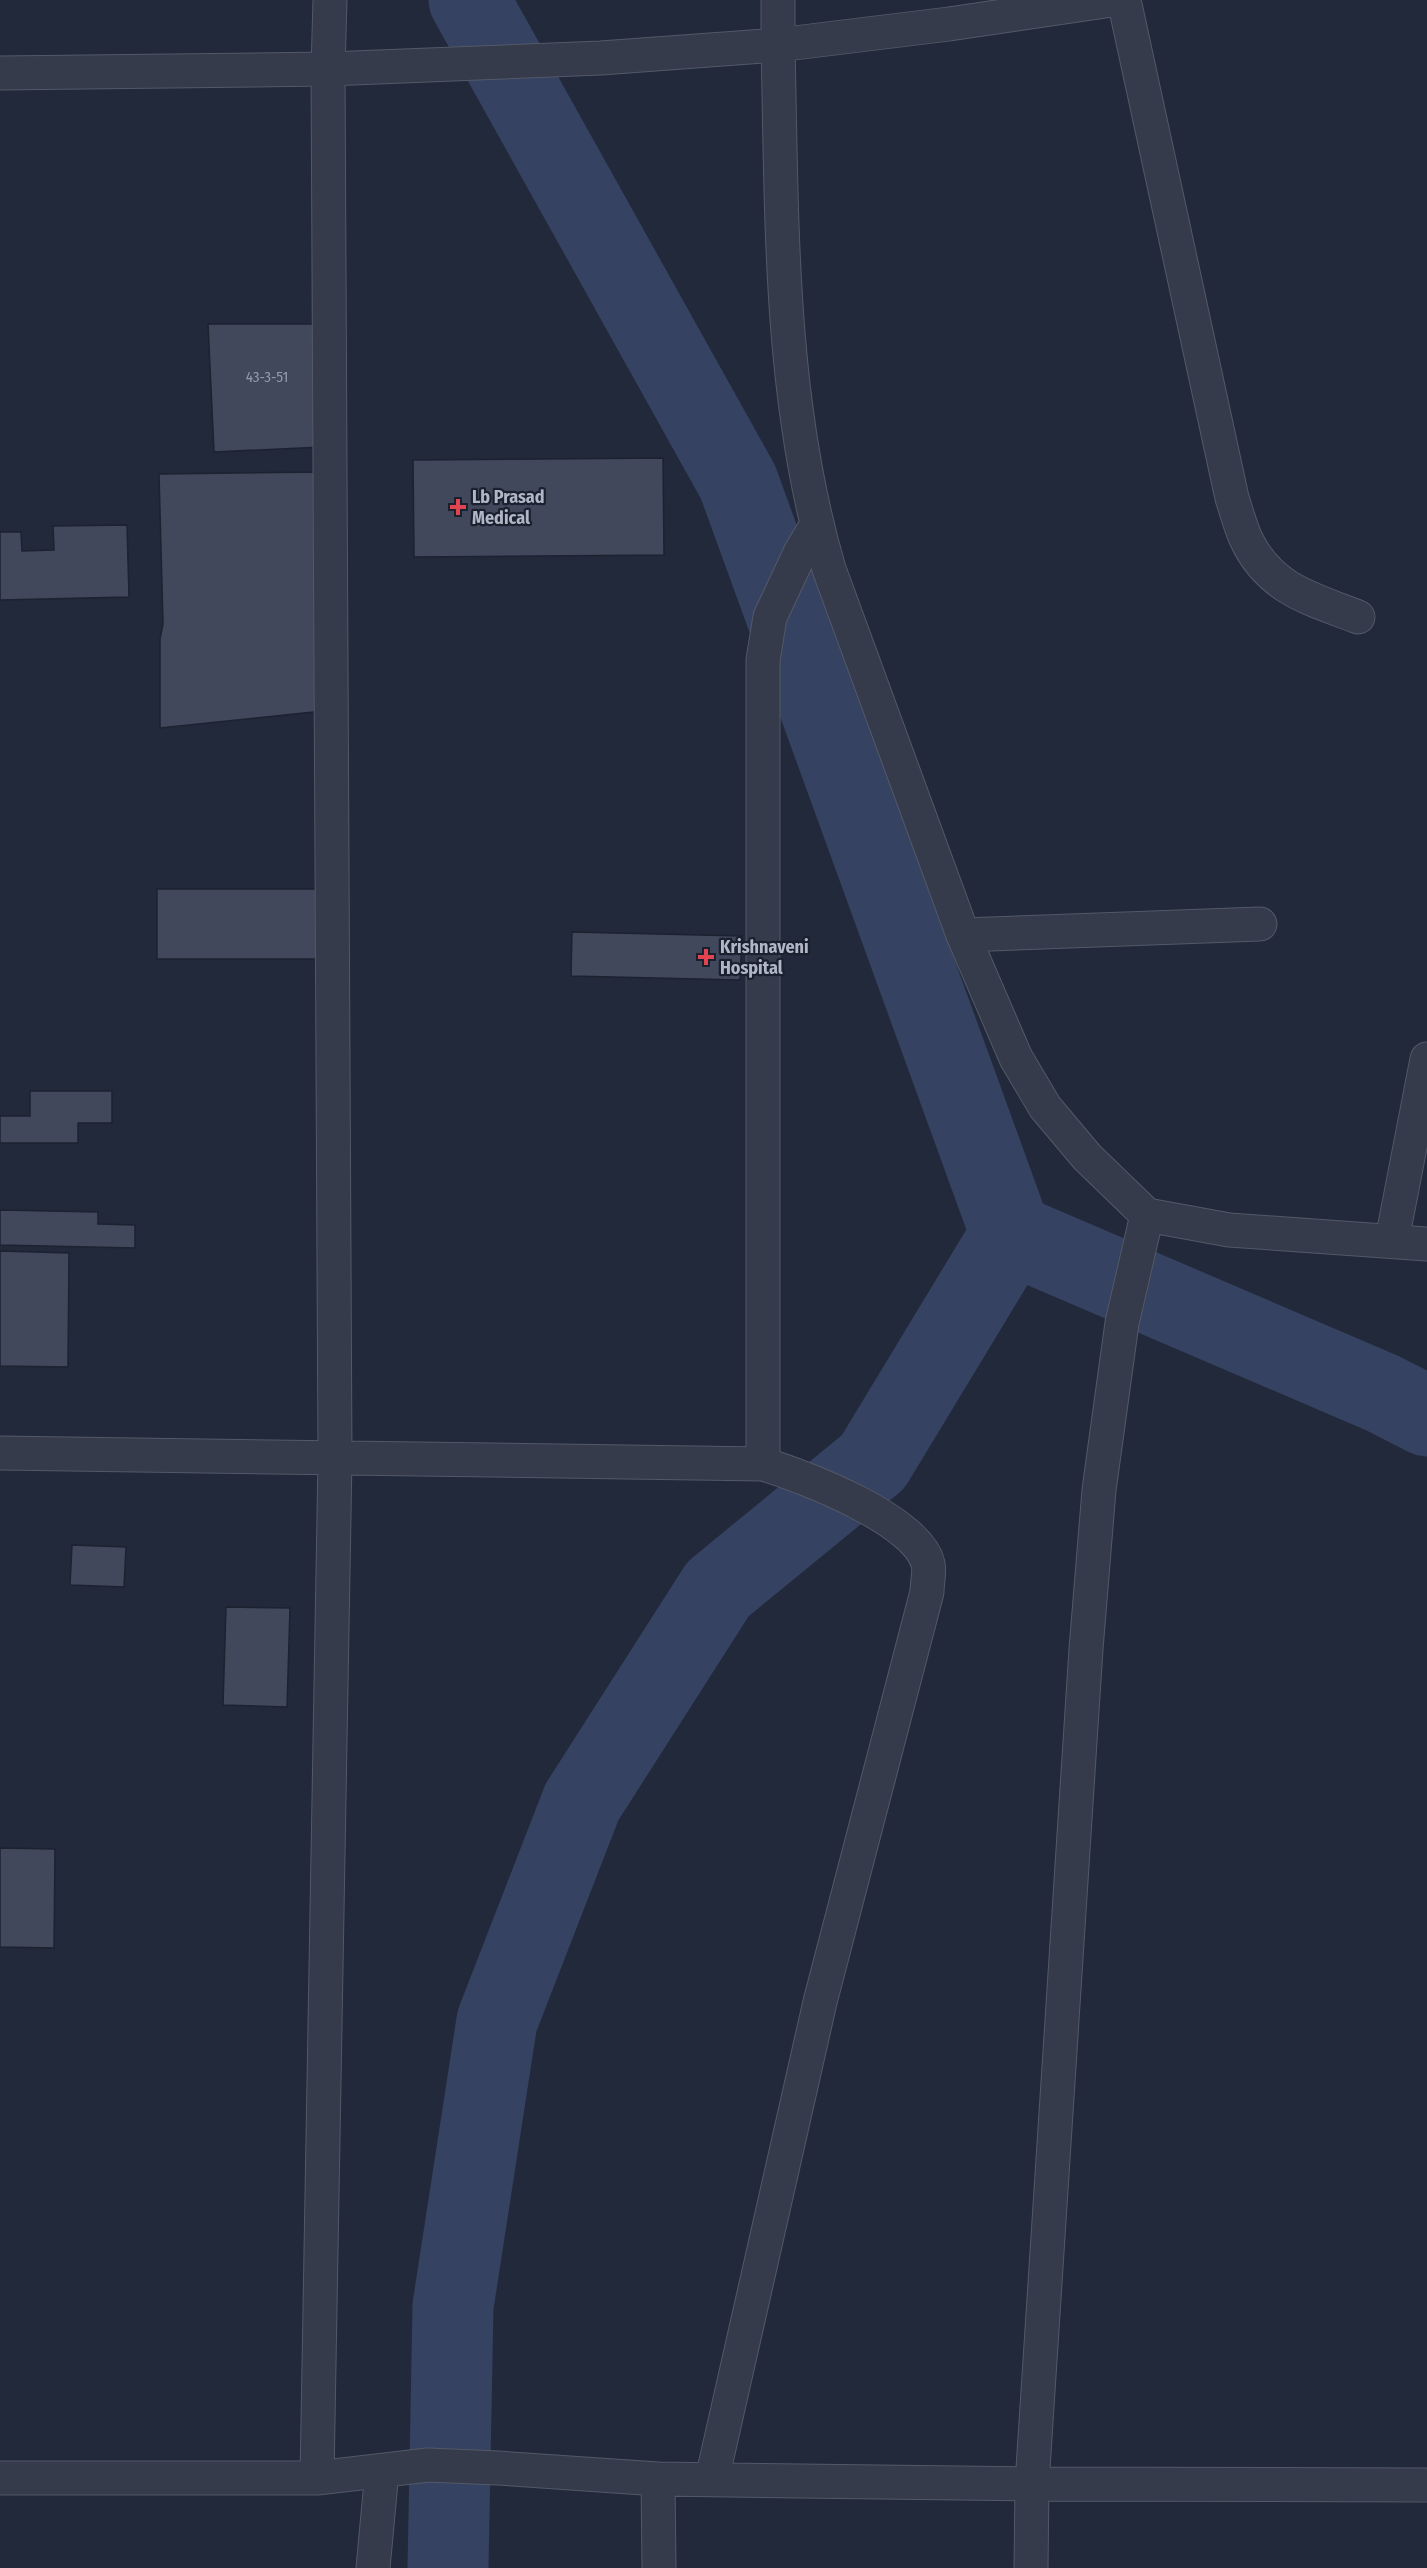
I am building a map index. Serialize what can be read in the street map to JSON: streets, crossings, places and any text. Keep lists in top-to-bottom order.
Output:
{
  "places": {
    "health": ["Lb Prasad Medical", "Krishnaveni Hospital"]
  },
  "house_numbers": ["43-3-51"]
}
